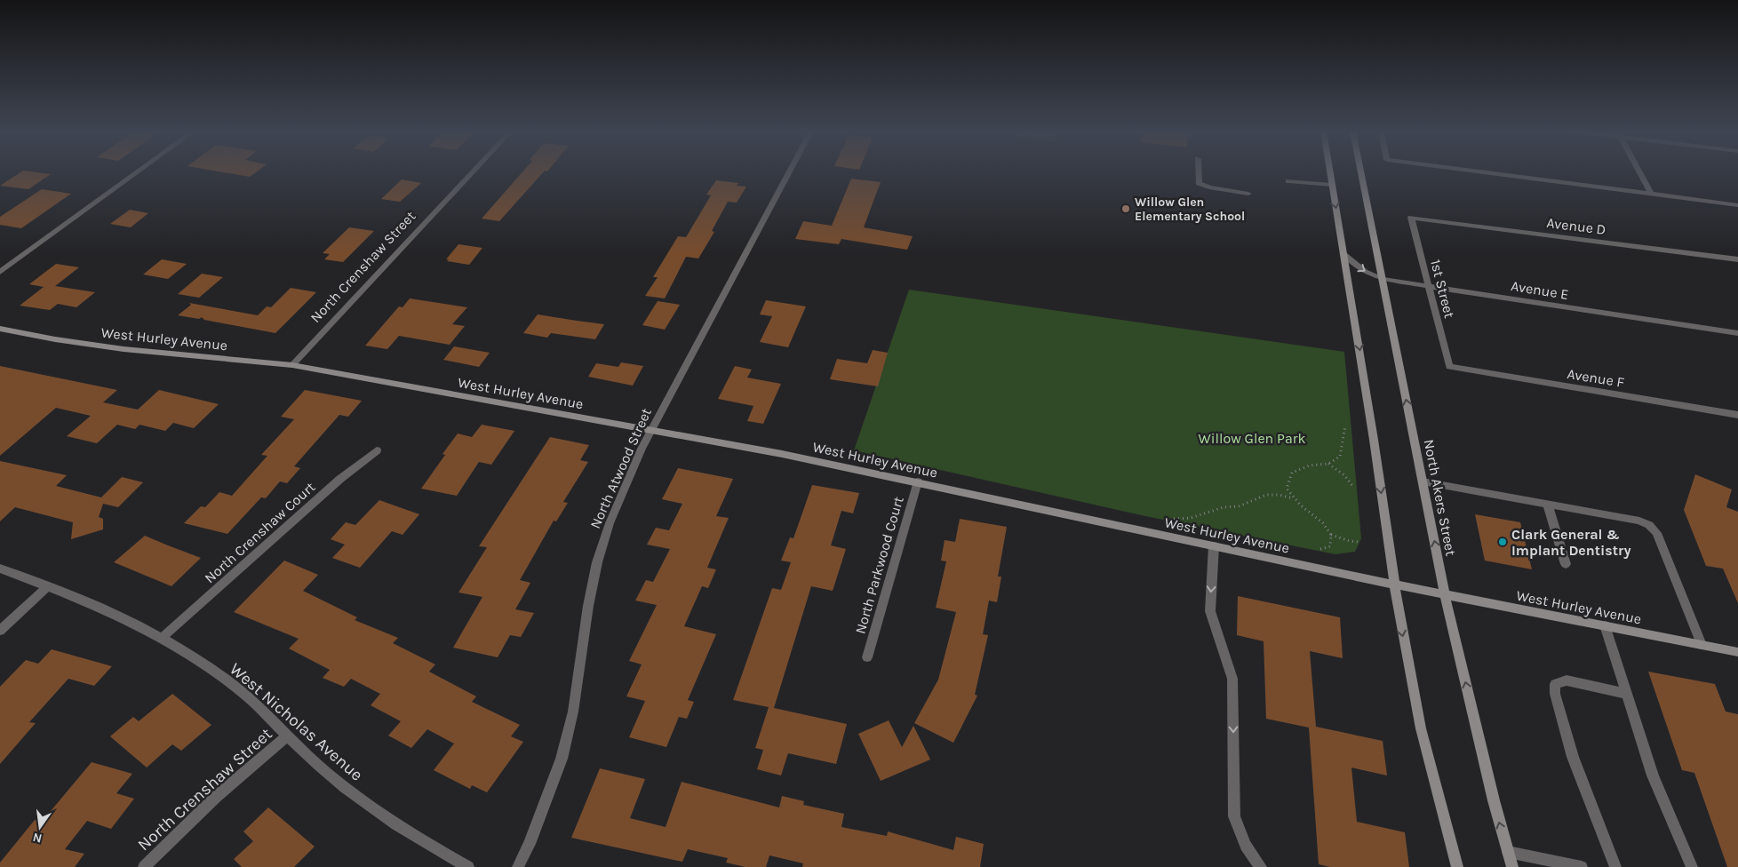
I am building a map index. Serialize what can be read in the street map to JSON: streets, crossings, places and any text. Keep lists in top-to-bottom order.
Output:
{
  "streets": {
    "main road": ["West Hurley Avenue", "North Akers Street"],
    "street": [
      "Avenue D",
      "North Crenshaw Street",
      "1st Street",
      "Avenue E",
      "Avenue F",
      "North Atwood Street",
      "North Crenshaw Court",
      "North Parkwood Court",
      "West Nicholas Avenue"
    ]
  },
  "crossings": [
    ["Avenue D", "1st Street"],
    ["North Crenshaw Street", "West Hurley Avenue"],
    ["North Crenshaw Street", "West Nicholas Avenue"],
    ["1st Street", "Avenue E"],
    ["1st Street", "Avenue F"],
    ["Avenue E", "North Akers Street"],
    ["West Hurley Avenue", "North Atwood Street"],
    ["West Hurley Avenue", "North Akers Street"],
    ["West Hurley Avenue", "North Parkwood Court"],
    ["North Crenshaw Court", "West Nicholas Avenue"]
  ],
  "parks": ["Willow Glen Park"],
  "places": ["Willow Glen Elementary School", "Clark General & Implant Dentistry"],
  "north": "bottom"
}
